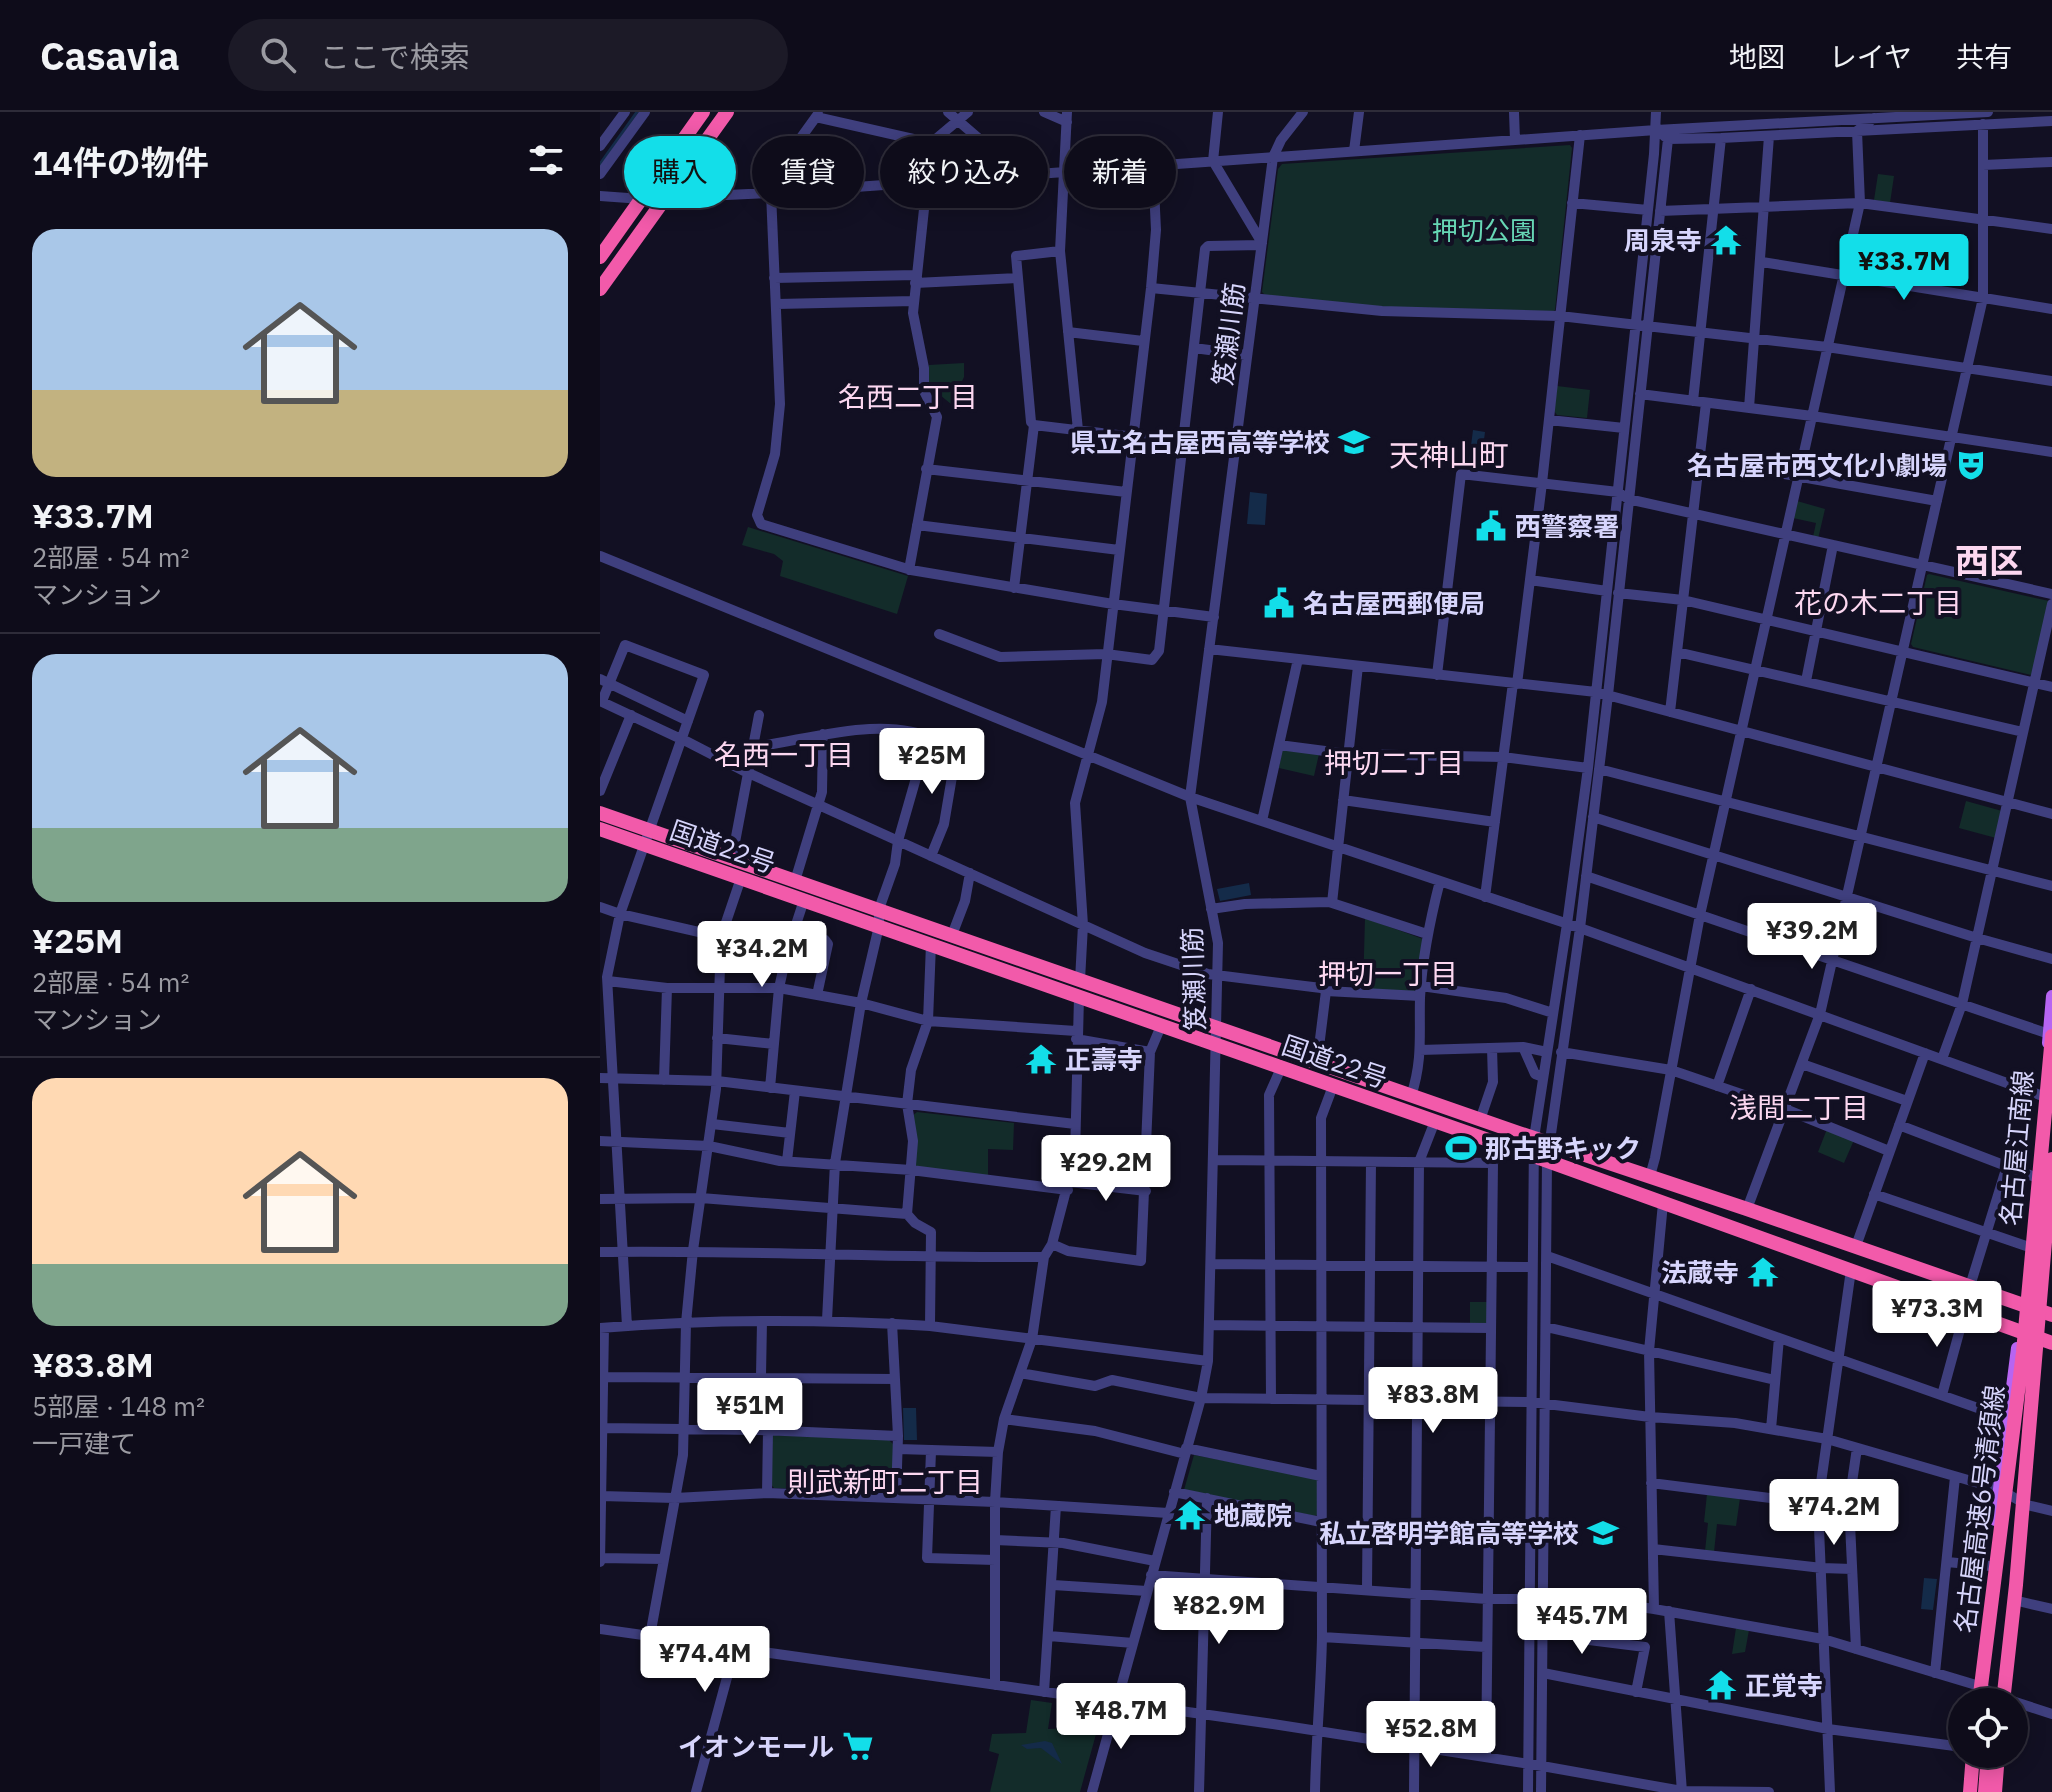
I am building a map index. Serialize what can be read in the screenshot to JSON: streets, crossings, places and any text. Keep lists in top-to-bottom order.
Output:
{
  "streets": {
    "highway": ["国道22号", "名古屋高速6号清須線"],
    "main road": ["名古屋江南線"],
    "street": ["笈瀬川筋"]
  },
  "crossings": [
    ["笈瀬川筋", "国道22号"],
    ["国道22号", "名古屋江南線"],
    ["名古屋江南線", "名古屋高速6号清須線"]
  ],
  "districts": [
    "名西二丁目",
    "天神山町",
    "西区",
    "花の木二丁目",
    "名西一丁目",
    "押切二丁目",
    "押切一丁目",
    "浅間二丁目",
    "則武新町二丁目"
  ],
  "parks": ["押切公園"],
  "places": {
    "temple": [
      "周泉寺",
      "正壽寺",
      "法蔵寺",
      "地蔵院",
      "正覚寺"
    ],
    "school or university": ["県立名古屋西高等学校", "私立啓明学館高等学校"],
    "theatre": ["名古屋市西文化小劇場"],
    "public building": ["西警察署", "名古屋西郵便局"],
    "sports": ["那古野キック"],
    "supermarket": ["イオンモール"]
  },
  "page": {
    "header": "Casavia",
    "search": "ここで検索",
    "nav": ["地図", "レイヤ", "共有"],
    "heading": "14件の物件",
    "chip": [
      "購入",
      "賃貸",
      "絞り込み",
      "新着"
    ],
    "list": [
      {
        "name": "¥33.7M",
        "note": "2部屋 · 54 m² · マンション"
      },
      {
        "name": "¥25M",
        "note": "2部屋 · 54 m² · マンション"
      },
      {
        "name": "¥83.8M",
        "note": "5部屋 · 148 m² · 一戸建て"
      }
    ],
    "price": [
      "¥33.7M",
      "¥25M",
      "¥39.2M",
      "¥34.2M",
      "¥29.2M",
      "¥73.3M",
      "¥83.8M",
      "¥51M",
      "¥74.2M",
      "¥82.9M",
      "¥45.7M",
      "¥74.4M",
      "¥48.7M",
      "¥52.8M"
    ]
  }
}
